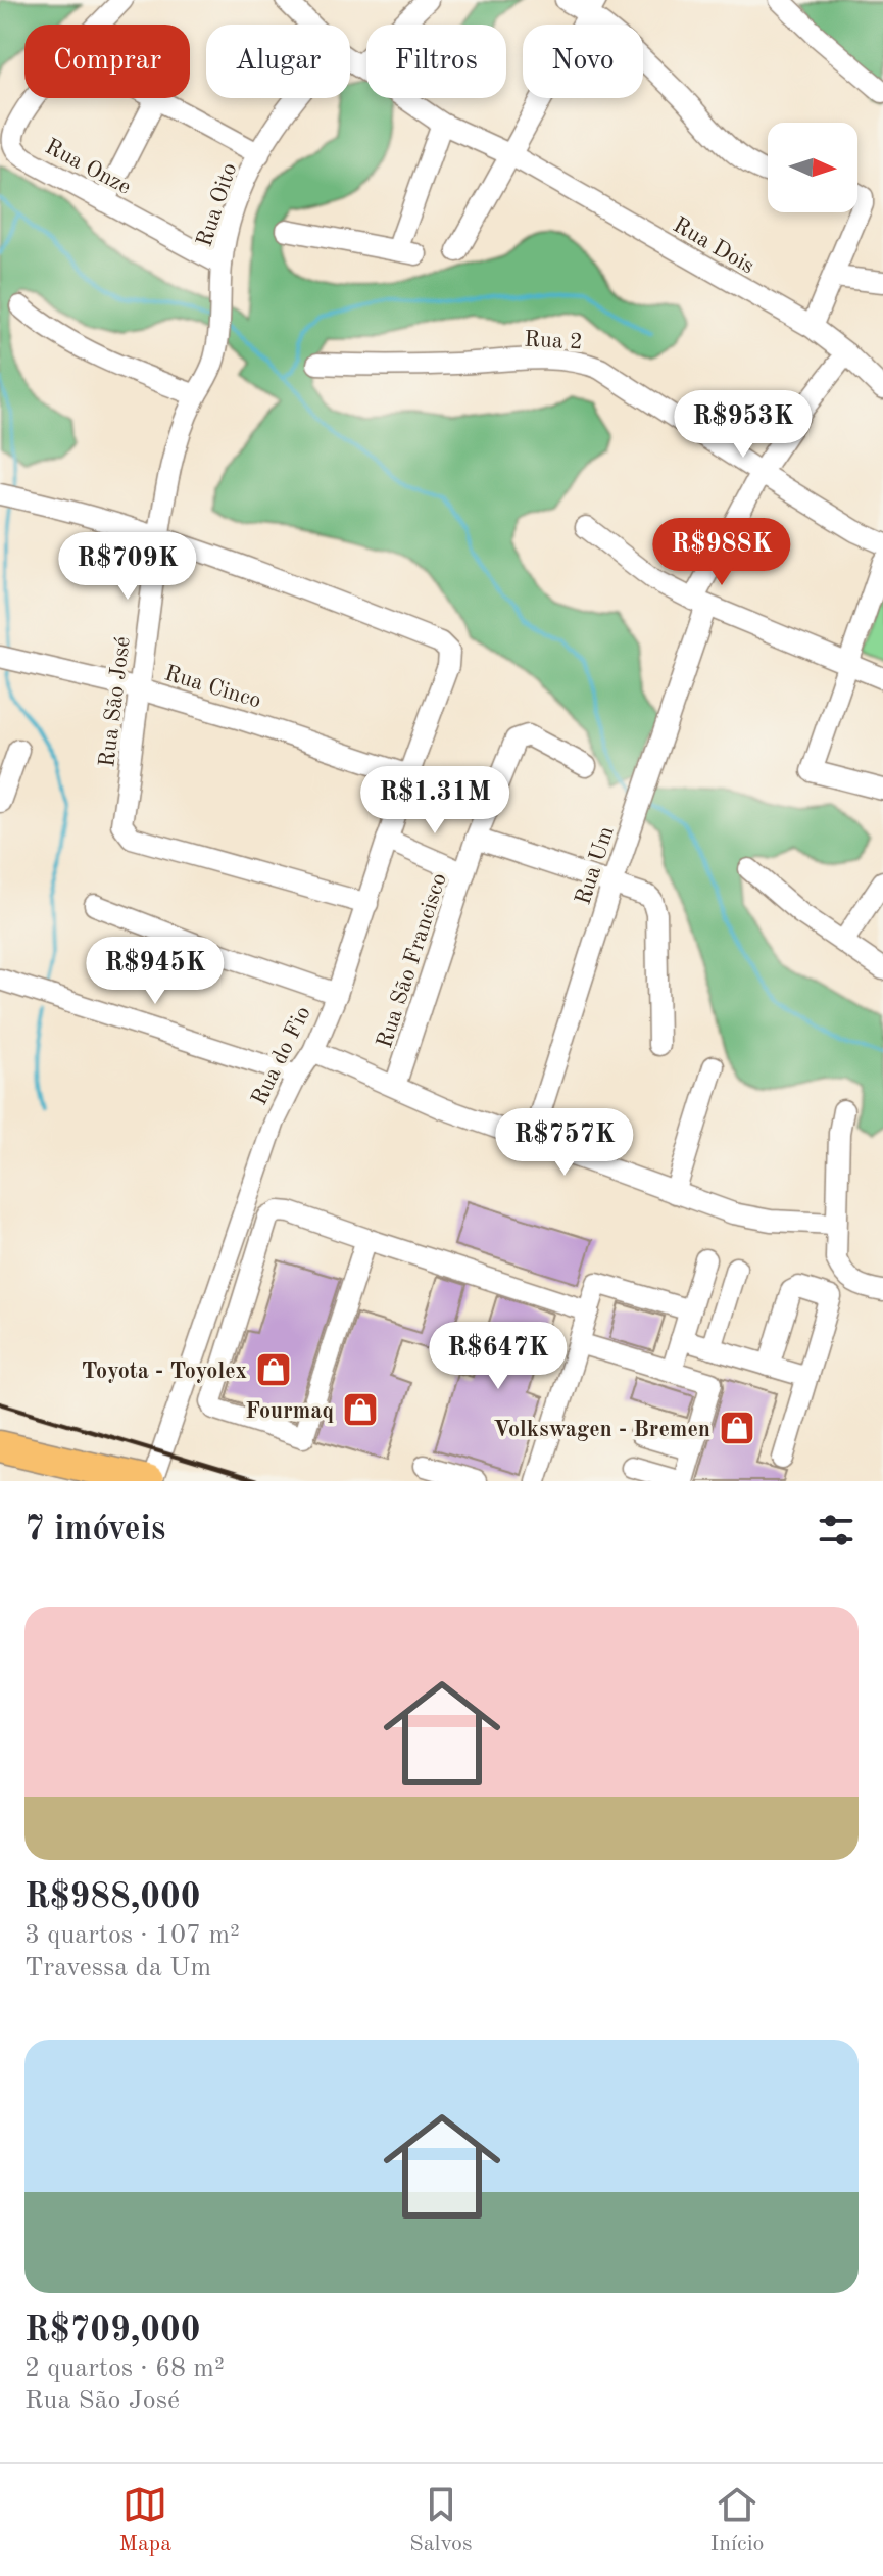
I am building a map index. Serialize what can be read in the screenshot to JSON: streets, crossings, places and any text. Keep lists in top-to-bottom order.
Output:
{
  "streets": {
    "street": [
      "Rua Onze",
      "Rua Oito",
      "Rua Dois",
      "Rua 2",
      "Rua Cinco",
      "Rua São José",
      "Rua Um",
      "Rua São Francisco",
      "Rua do Fio"
    ]
  },
  "crossings": [
    ["Rua Onze", "Rua Oito"],
    ["Rua Oito", "Rua São José"],
    ["Rua Dois", "Rua Um"],
    ["Rua 2", "Rua Um"],
    ["Rua Cinco", "Rua São José"],
    ["Rua Cinco", "Rua do Fio"],
    ["Rua São José", "Rua do Fio"]
  ],
  "places": {
    "shop": ["Toyota - Toyolex", "Fourmaq", "Volkswagen - Bremen"]
  },
  "north": "right",
  "page": {
    "chip": [
      "Comprar",
      "Alugar",
      "Filtros",
      "Novo"
    ],
    "price": [
      "R$953K",
      "R$988K",
      "R$709K",
      "R$1.31M",
      "R$945K",
      "R$757K",
      "R$647K"
    ],
    "heading": "7 imóveis",
    "list": [
      {
        "name": "R$988,000",
        "note": "3 quartos · 107 m² · Travessa da Um"
      },
      {
        "name": "R$709,000",
        "note": "2 quartos · 68 m² · Rua São José"
      }
    ],
    "tabs": ["Mapa", "Salvos", "Início"]
  }
}
